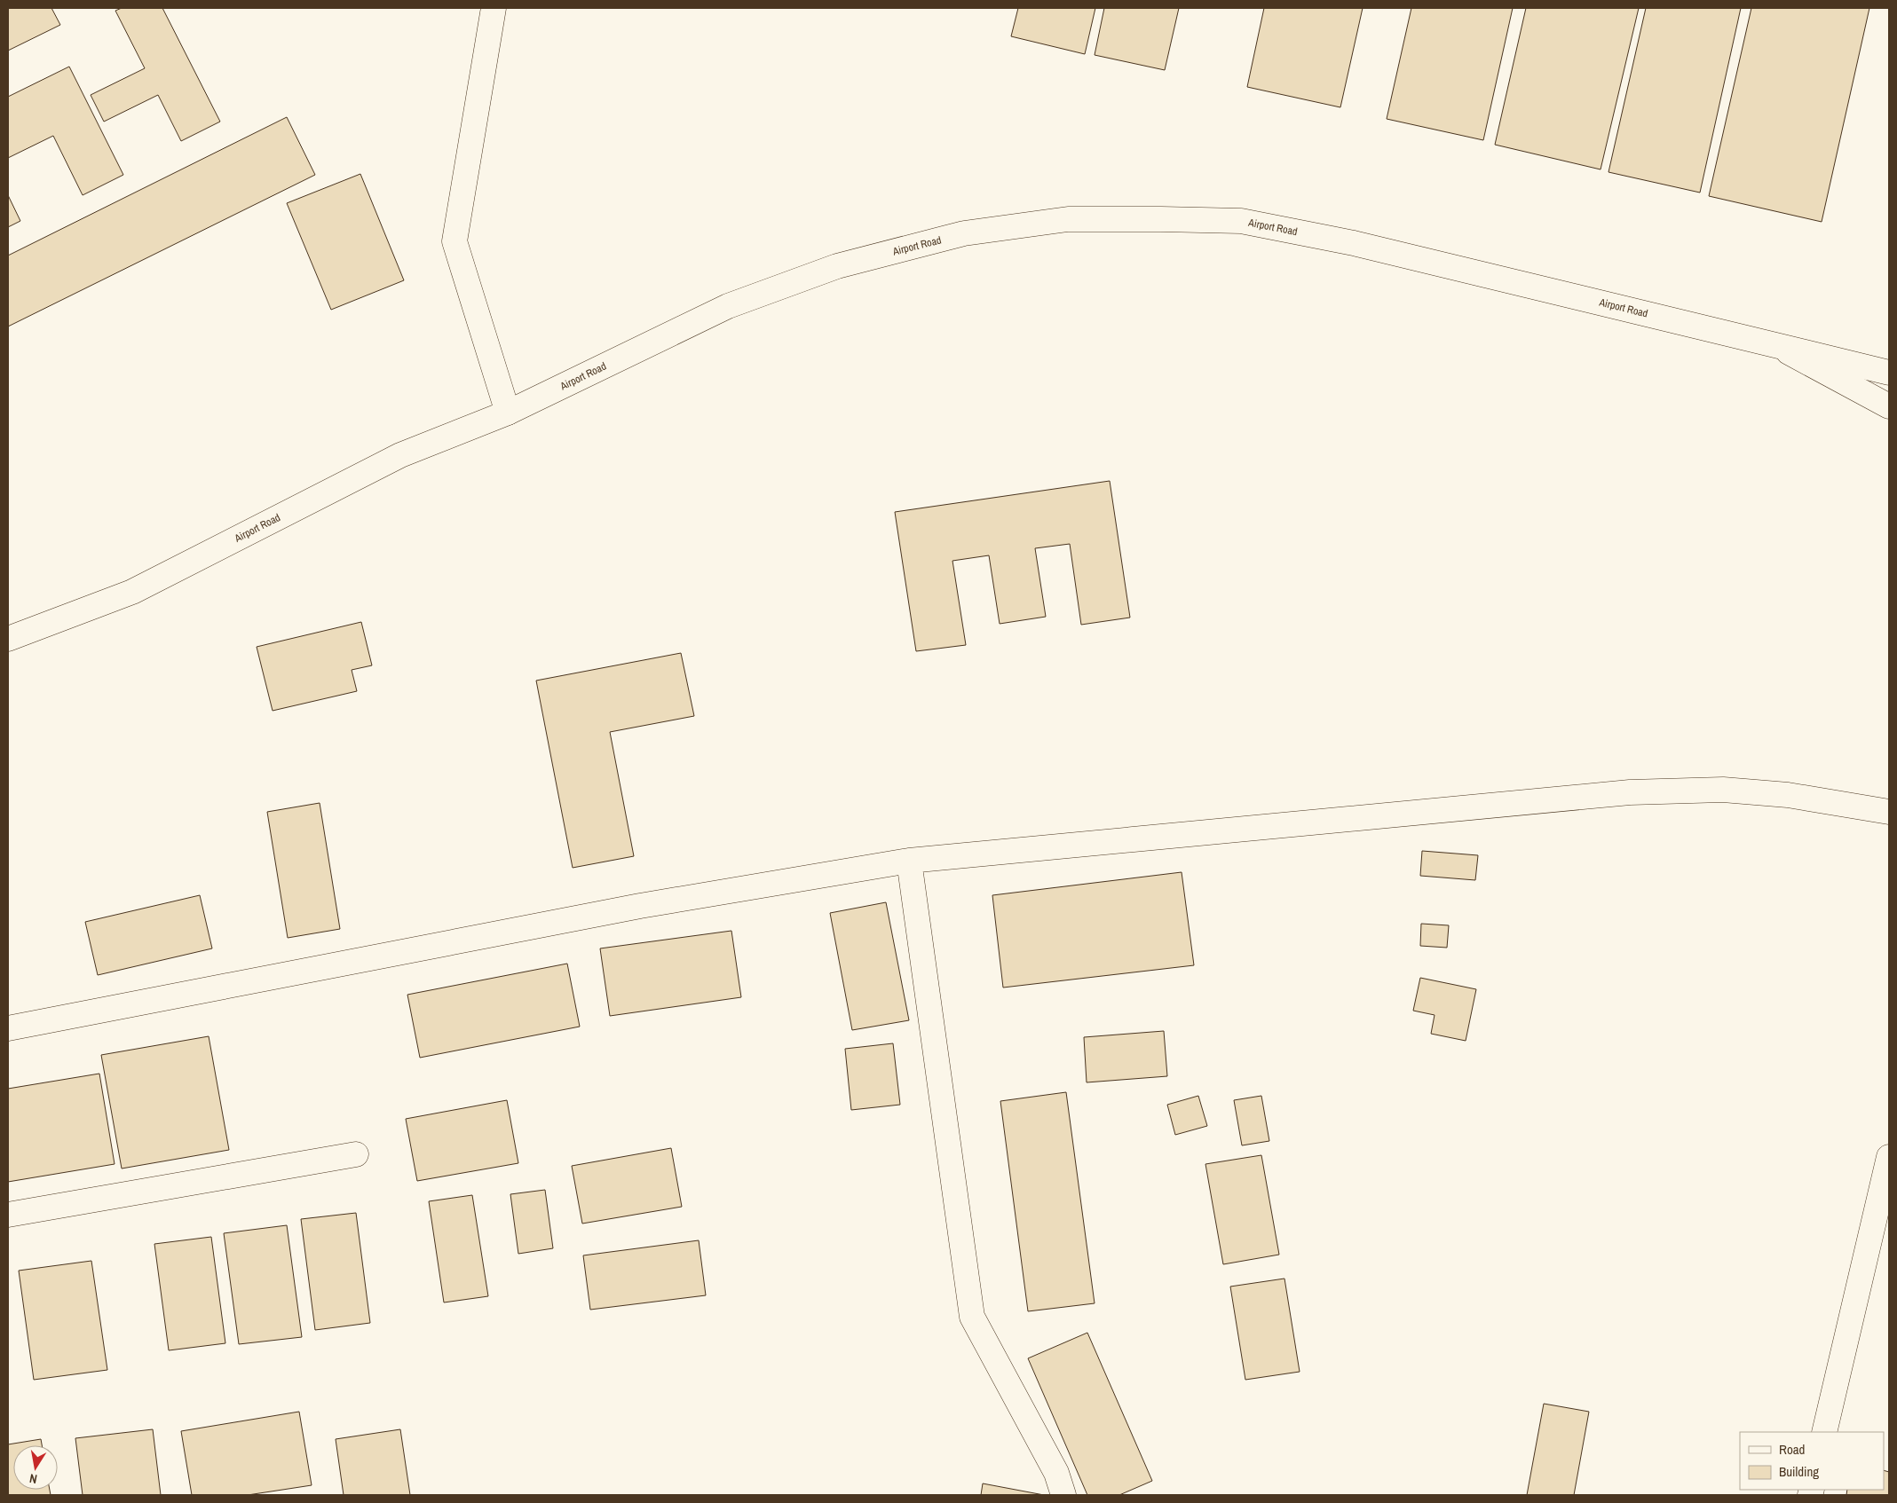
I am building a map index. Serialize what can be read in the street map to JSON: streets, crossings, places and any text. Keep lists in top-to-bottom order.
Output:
{
  "streets": {
    "main road": ["Airport Road"]
  },
  "legend": ["Road", "Building"],
  "north": "bottom"
}
